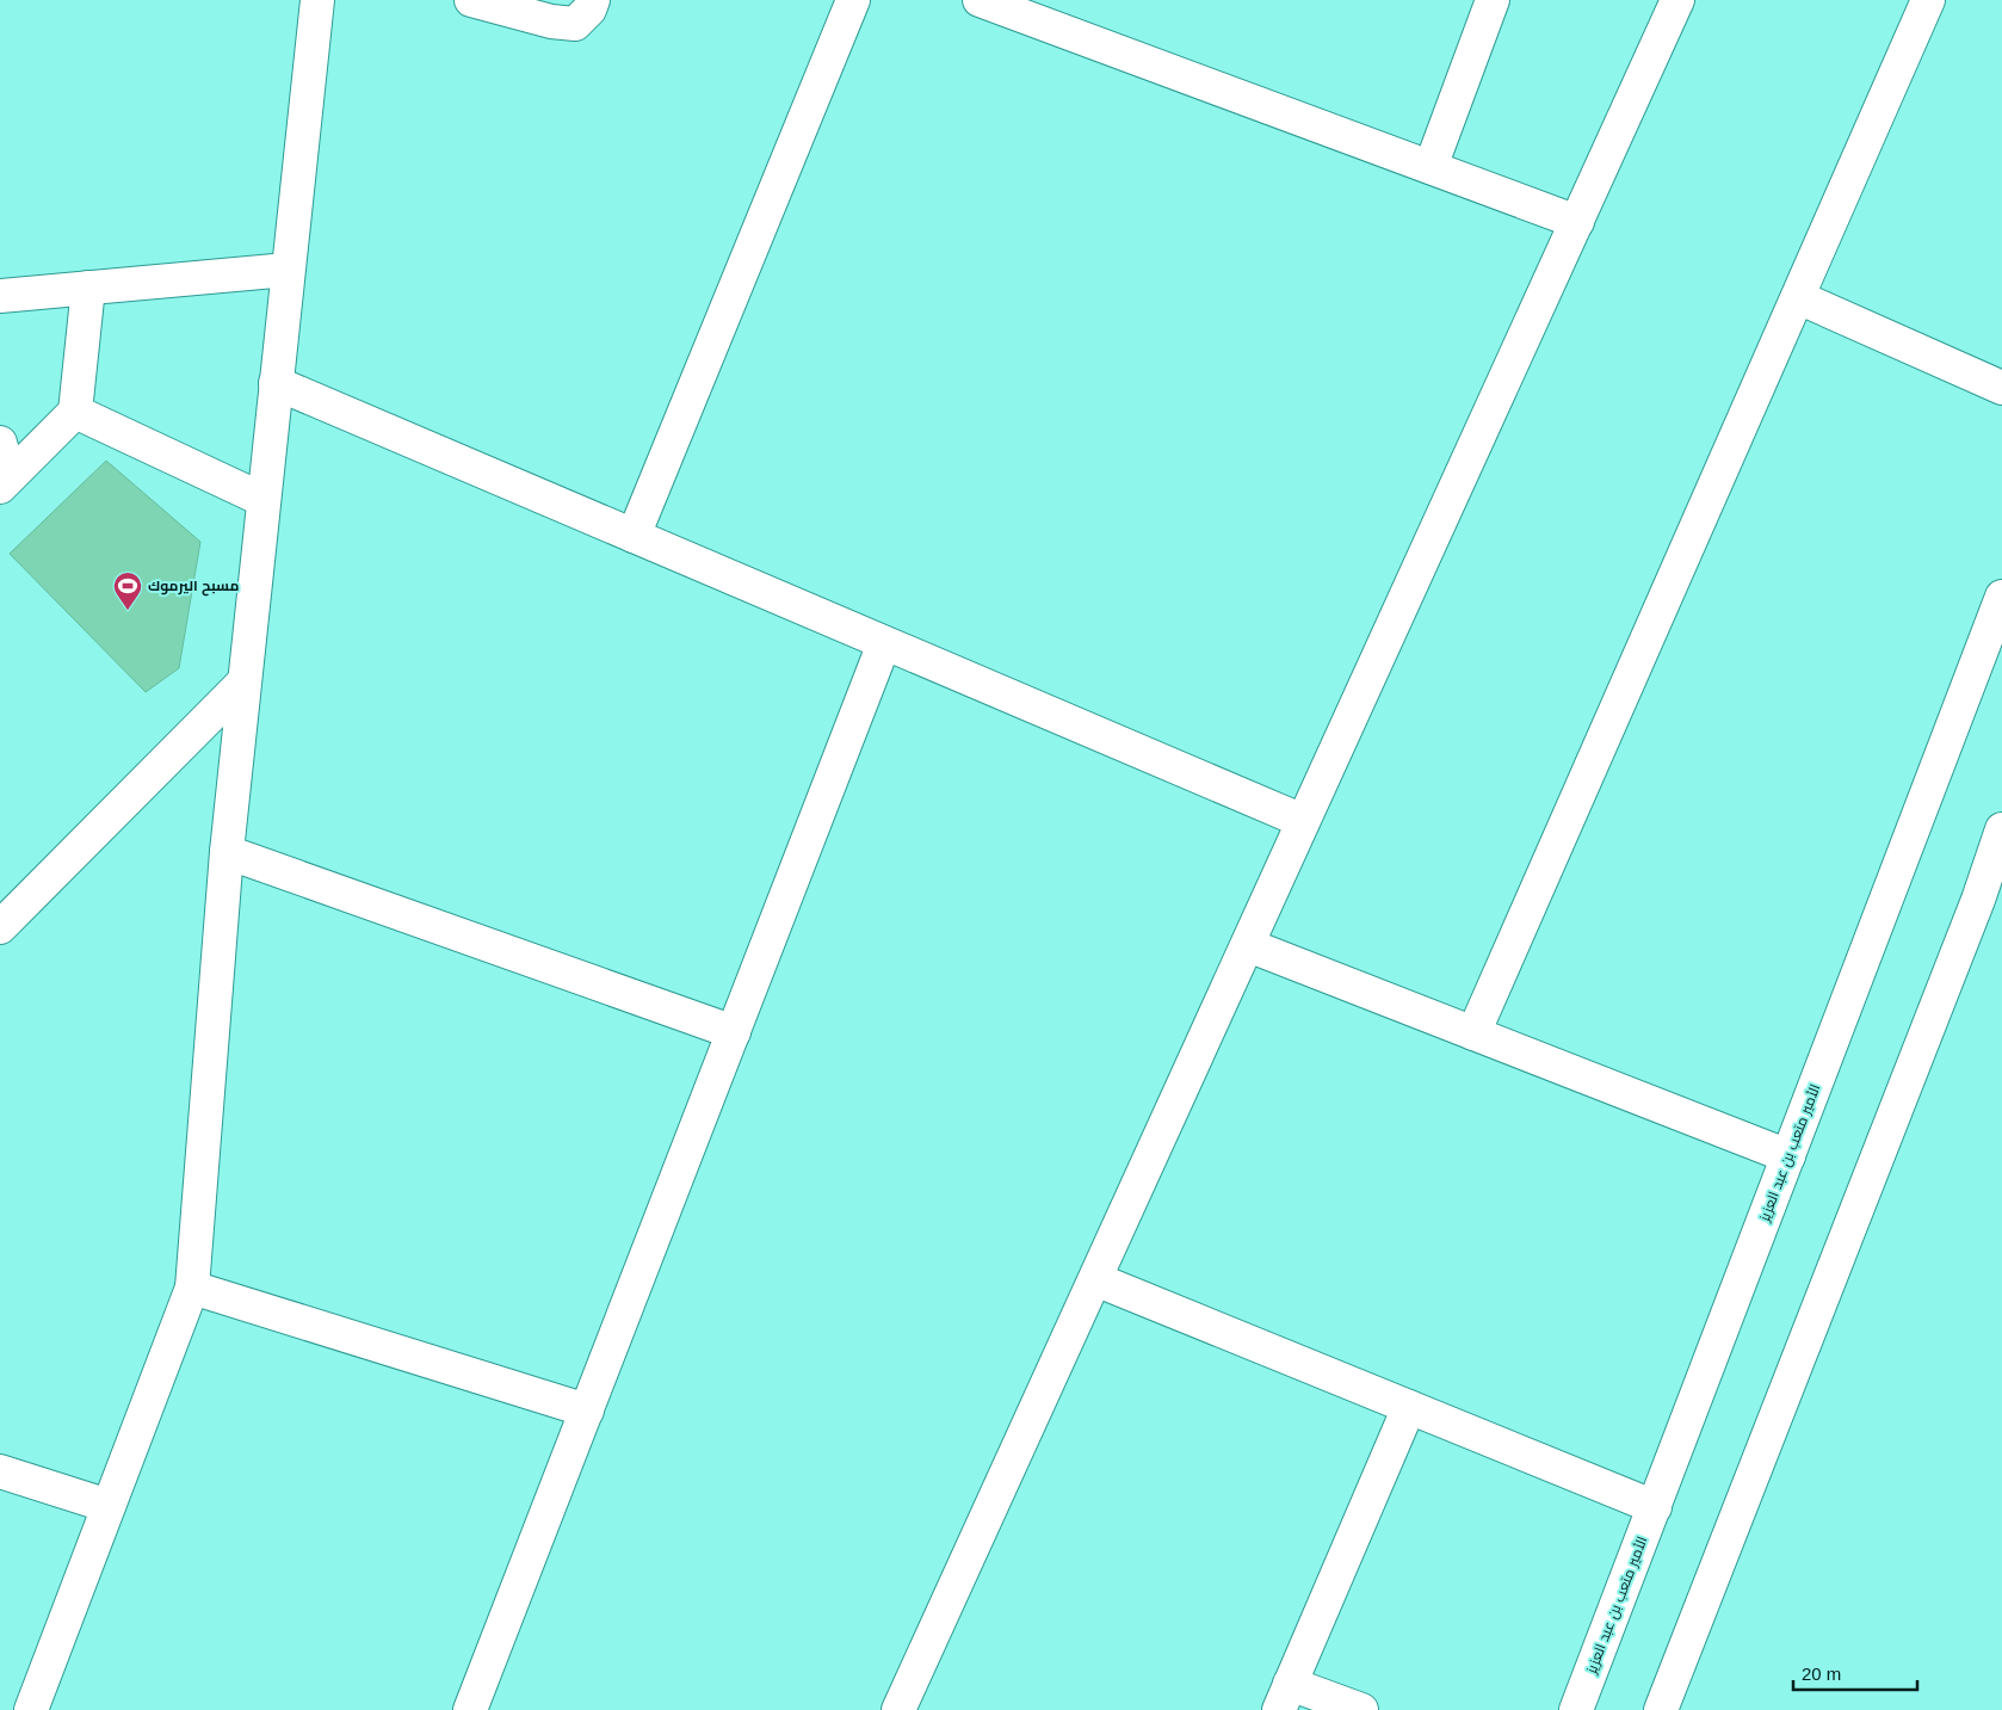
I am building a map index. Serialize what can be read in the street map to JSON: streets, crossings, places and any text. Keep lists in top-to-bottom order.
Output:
{
  "streets": {
    "street": ["الأمير متعب بن عبد العزيز"]
  },
  "places": {
    "sports": ["مسبح اليرموك"]
  },
  "scale_bar": "20 m"
}
